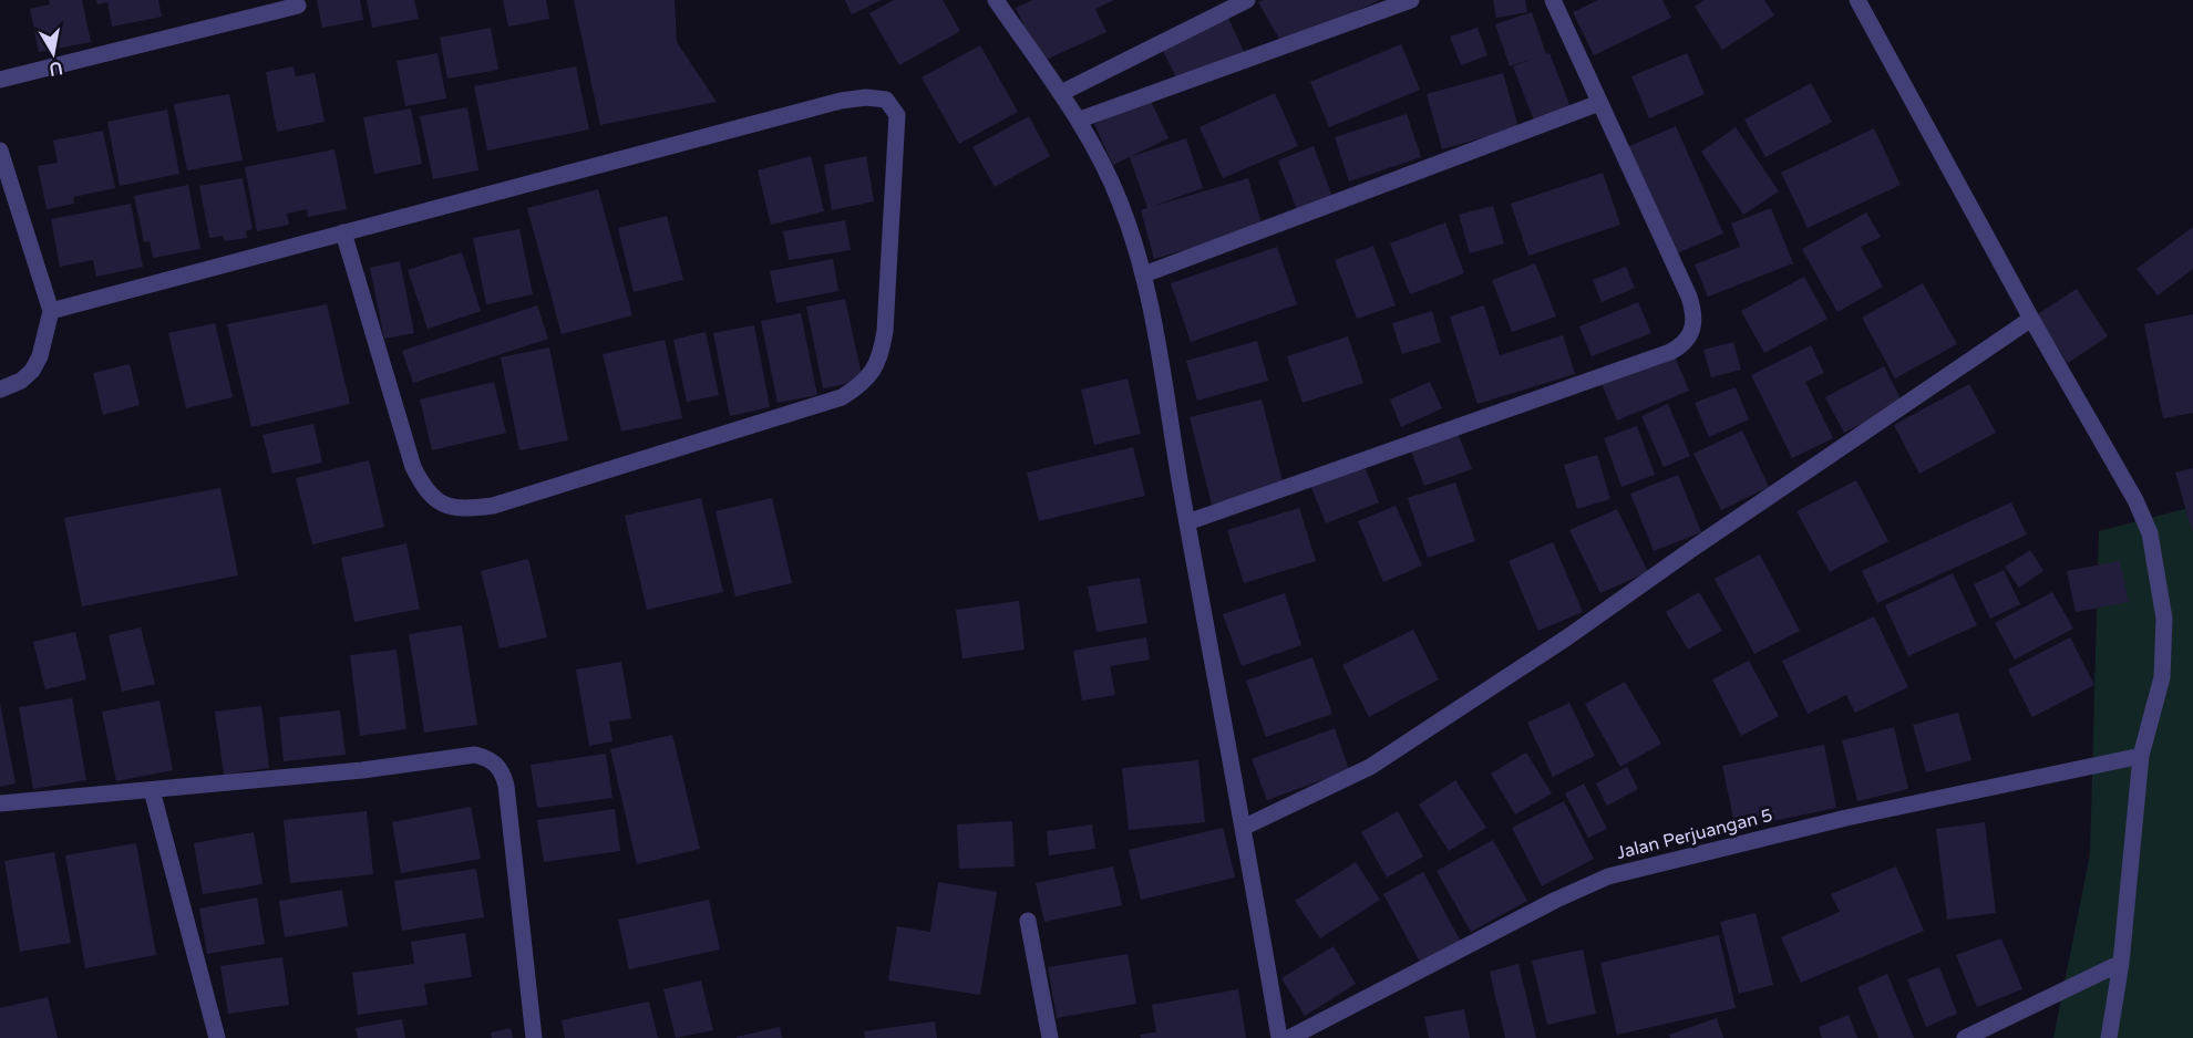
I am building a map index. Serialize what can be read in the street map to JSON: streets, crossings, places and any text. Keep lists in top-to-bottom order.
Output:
{
  "streets": {
    "street": ["Jalan Perjuangan 5"]
  },
  "north": "bottom"
}
